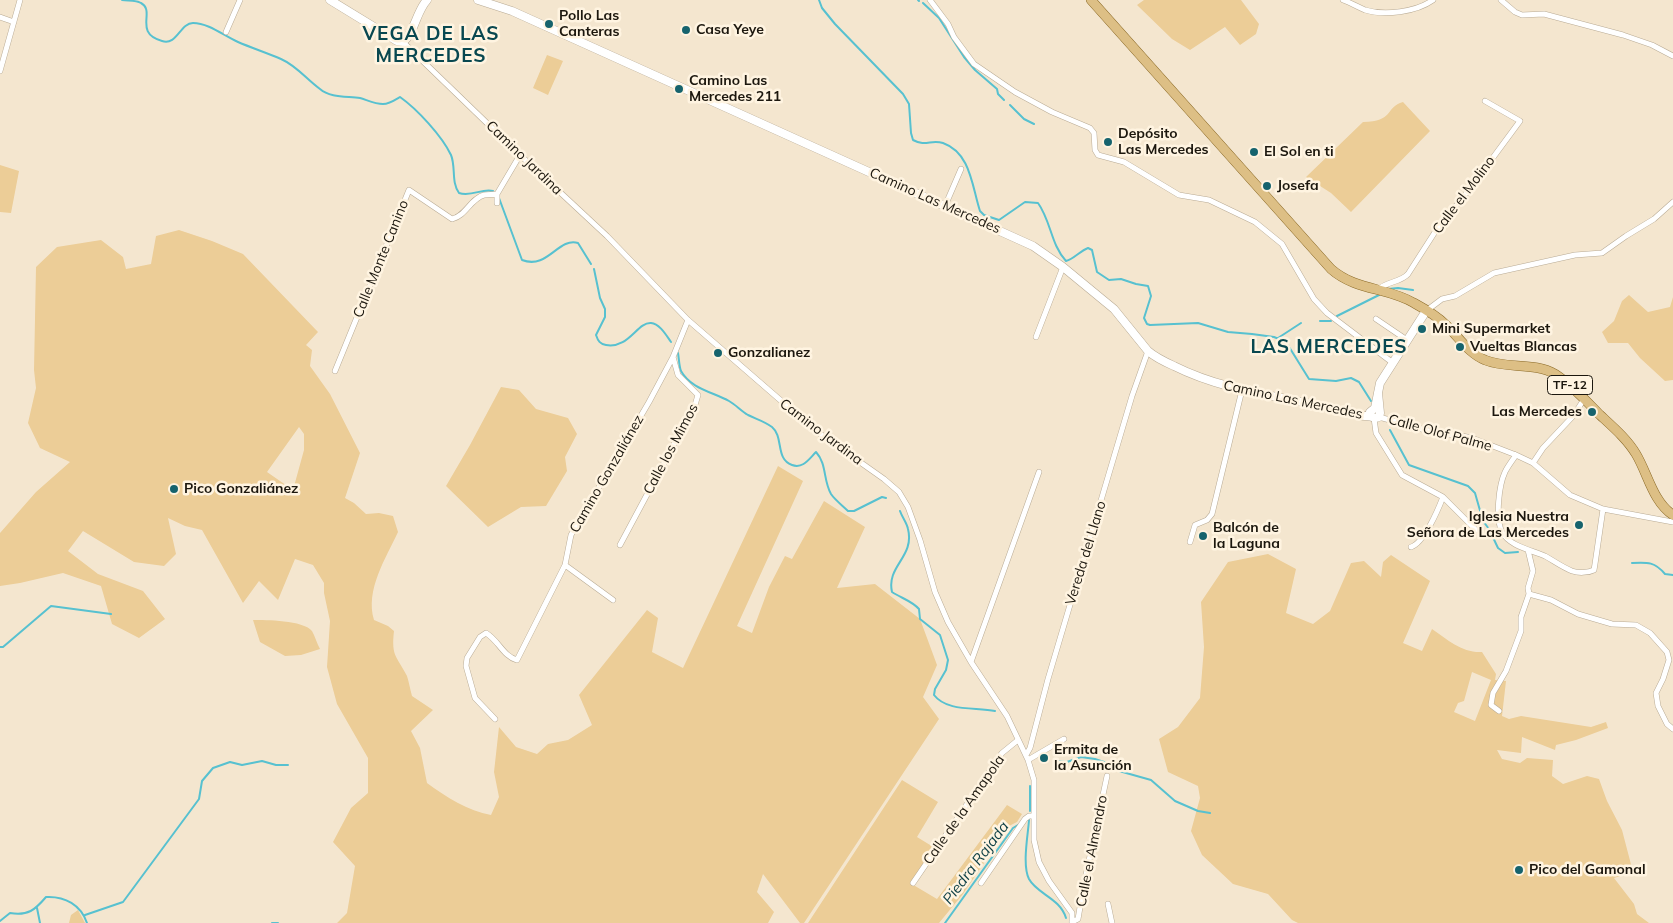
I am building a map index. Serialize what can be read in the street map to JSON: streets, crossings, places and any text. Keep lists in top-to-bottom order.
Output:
{
  "streets": {
    "main road": ["Camino Las Mercedes", "TF-12"],
    "street": [
      "Camino Jardina",
      "Calle el Molino",
      "Calle Monte Canino",
      "Calle Olof Palme",
      "Calle los Mimos",
      "Camino Gonzaliánez",
      "Vereda del Llano",
      "Calle de la Amapola",
      "Calle el Almendro"
    ]
  },
  "crossings": [
    ["Camino Jardina", "Camino Gonzaliánez"],
    ["Camino Jardina", "Vereda del Llano"],
    ["Camino Jardina", "Calle de la Amapola"],
    ["Camino Jardina", "Calle el Almendro"],
    ["Calle el Molino", "TF-12"],
    ["Camino Las Mercedes", "Calle Olof Palme"],
    ["Camino Las Mercedes", "Vereda del Llano"],
    ["Calle los Mimos", "Camino Gonzaliánez"]
  ],
  "districts": ["VEGA DE LAS MERCEDES", "LAS MERCEDES"],
  "water": ["Piedra Rajada"],
  "places": [
    "Pollo Las Canteras",
    "Casa Yeye",
    "Camino Las Mercedes 211",
    "Depósito Las Mercedes",
    "El Sol en ti",
    "Josefa",
    "Mini Supermarket",
    "Vueltas Blancas",
    "Gonzalianez",
    "Las Mercedes",
    "Pico Gonzaliánez",
    "Iglesia Nuestra Señora de Las Mercedes",
    "Balcón de la Laguna",
    "Ermita de la Asunción",
    "Pico del Gamonal"
  ]
}
